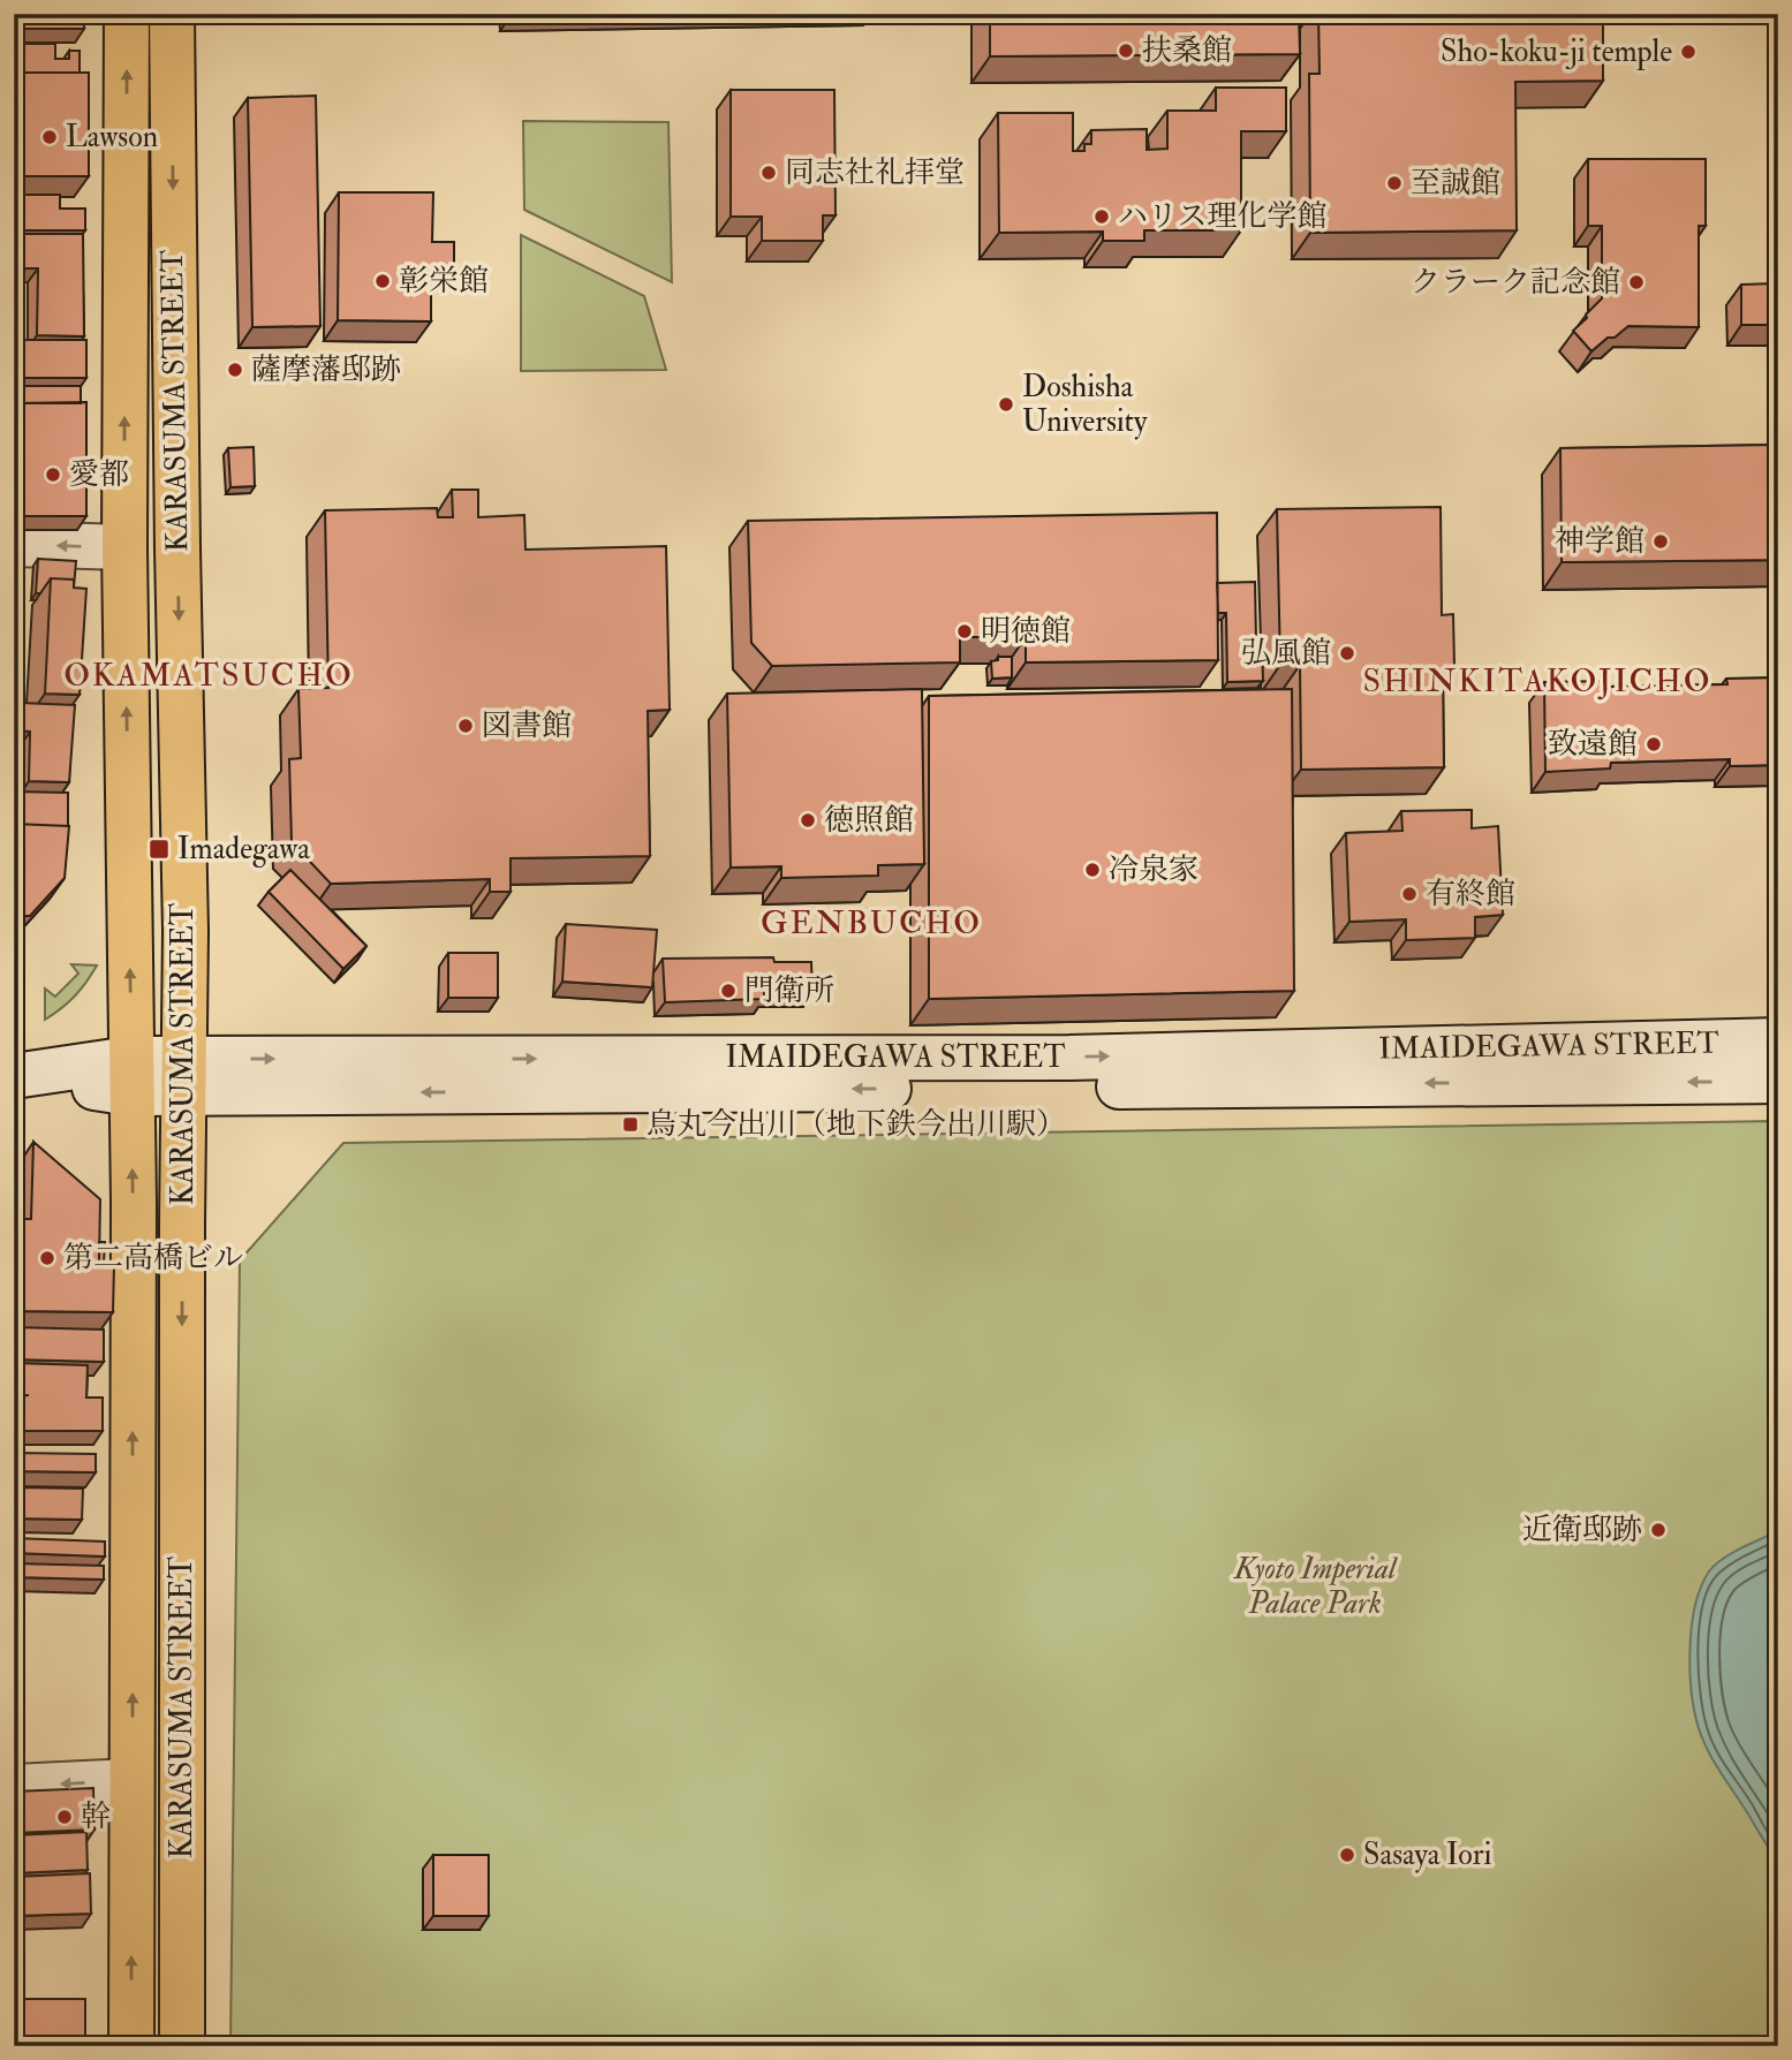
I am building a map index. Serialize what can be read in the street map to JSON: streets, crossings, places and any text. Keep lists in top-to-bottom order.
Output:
{
  "streets": {
    "highway": ["KARASUMA STREET"],
    "main road": ["IMAIDEGAWA STREET"]
  },
  "crossings": [
    ["KARASUMA STREET", "IMAIDEGAWA STREET"]
  ],
  "districts": ["OKAMATSUCHO", "SHINKITAKOJICHO", "GENBUCHO"],
  "parks": ["Kyoto Imperial Palace Park"],
  "places": {
    "other": [
      "扶桑館",
      "Sho-koku-ji temple",
      "Lawson",
      "同志社礼拝堂",
      "至誠館",
      "ハリス理化学館",
      "彰栄館",
      "クラーク記念館",
      "薩摩藩邸跡",
      "Doshisha University",
      "愛都",
      "神学館",
      "明徳館",
      "弘風館",
      "図書館",
      "致遠館",
      "徳照館",
      "冷泉家",
      "有終館",
      "門衛所",
      "第二高橋ビル",
      "近衛邸跡",
      "幹",
      "Sasaya Iori"
    ],
    "transit": ["Imadegawa", "烏丸今出川（地下鉄今出川駅）"]
  }
}
